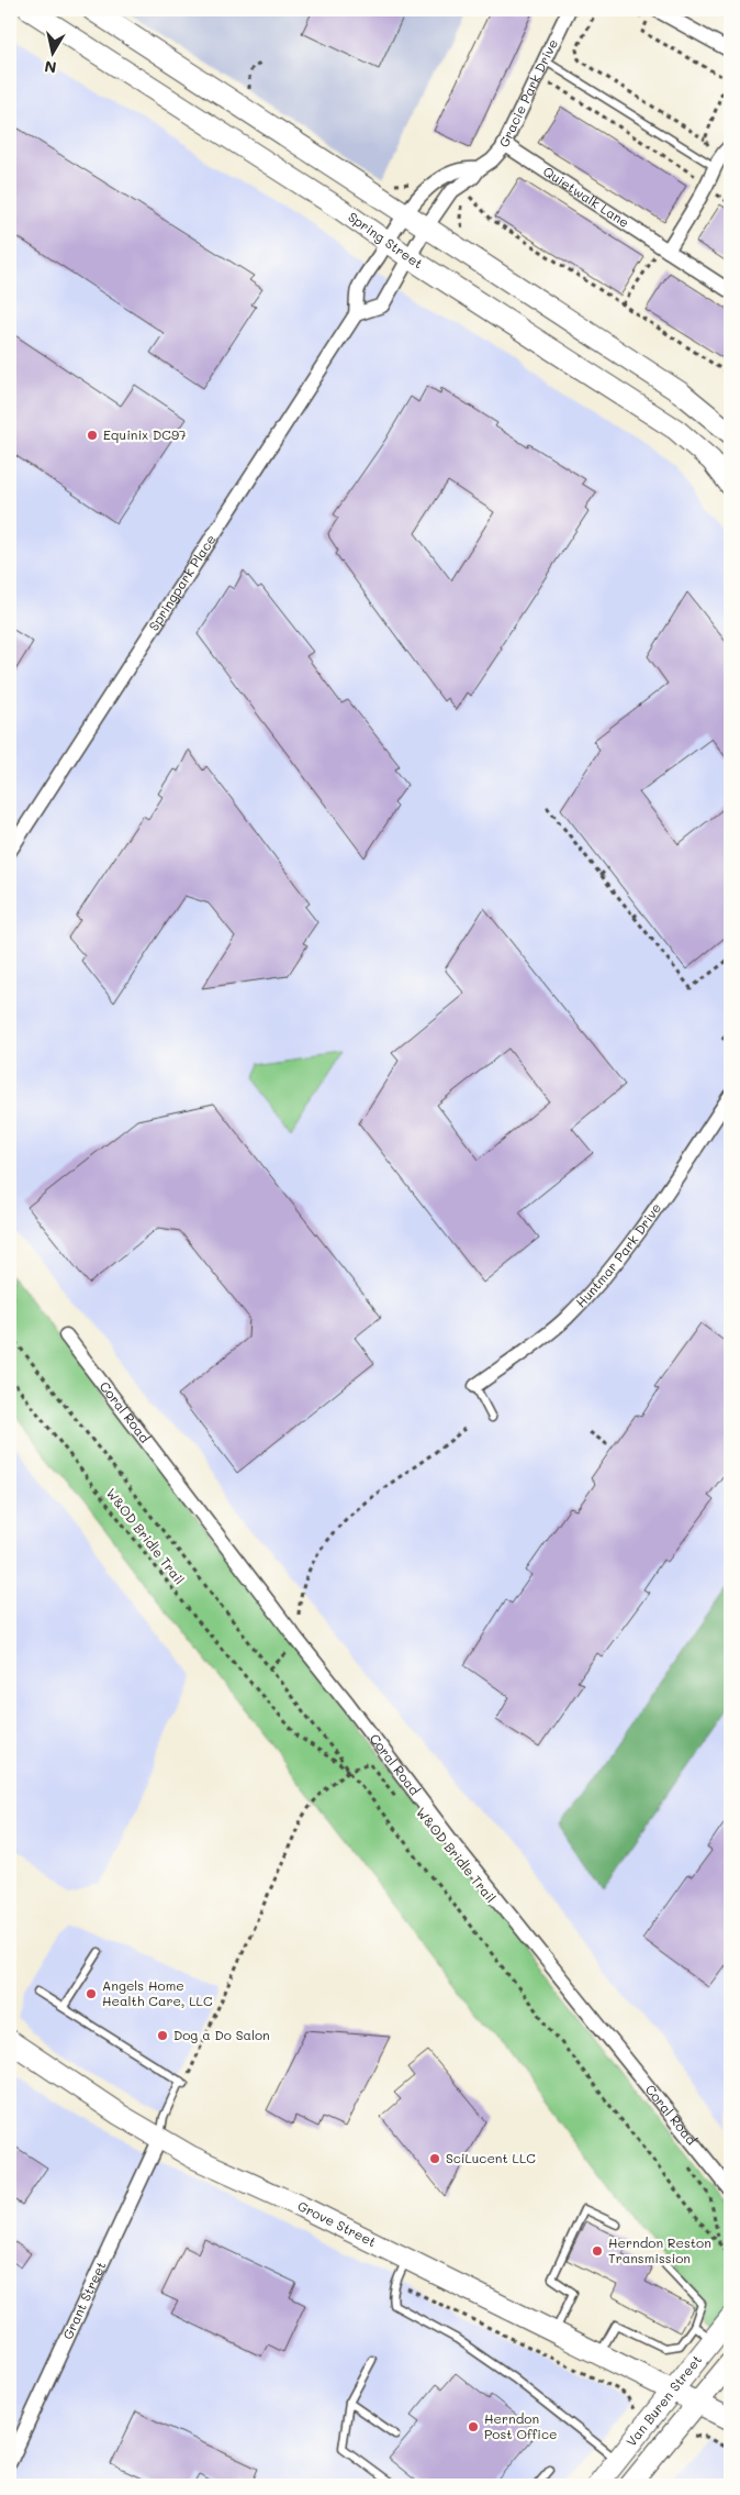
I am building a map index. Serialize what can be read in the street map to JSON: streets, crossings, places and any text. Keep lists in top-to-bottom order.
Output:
{
  "streets": {
    "main road": ["Spring Street", "Grove Street", "Van Buren Street"],
    "street": [
      "Gracie Park Drive",
      "Quietwalk Lane",
      "Springpark Place",
      "Huntmar Park Drive",
      "Coral Road",
      "Grant Street"
    ],
    "path": ["W&OD Bridle Trail"]
  },
  "crossings": [
    ["Gracie Park Drive", "Quietwalk Lane"],
    ["Spring Street", "Springpark Place"],
    ["Grove Street", "Grant Street"],
    ["Grove Street", "Van Buren Street"]
  ],
  "places": [
    "Equinix DC97",
    "Angels Home Health Care, LLC",
    "Dog a Do Salon",
    "SciLucent LLC",
    "Herndon Reston Transmission",
    "Herndon Post Office"
  ],
  "north": "bottom"
}
